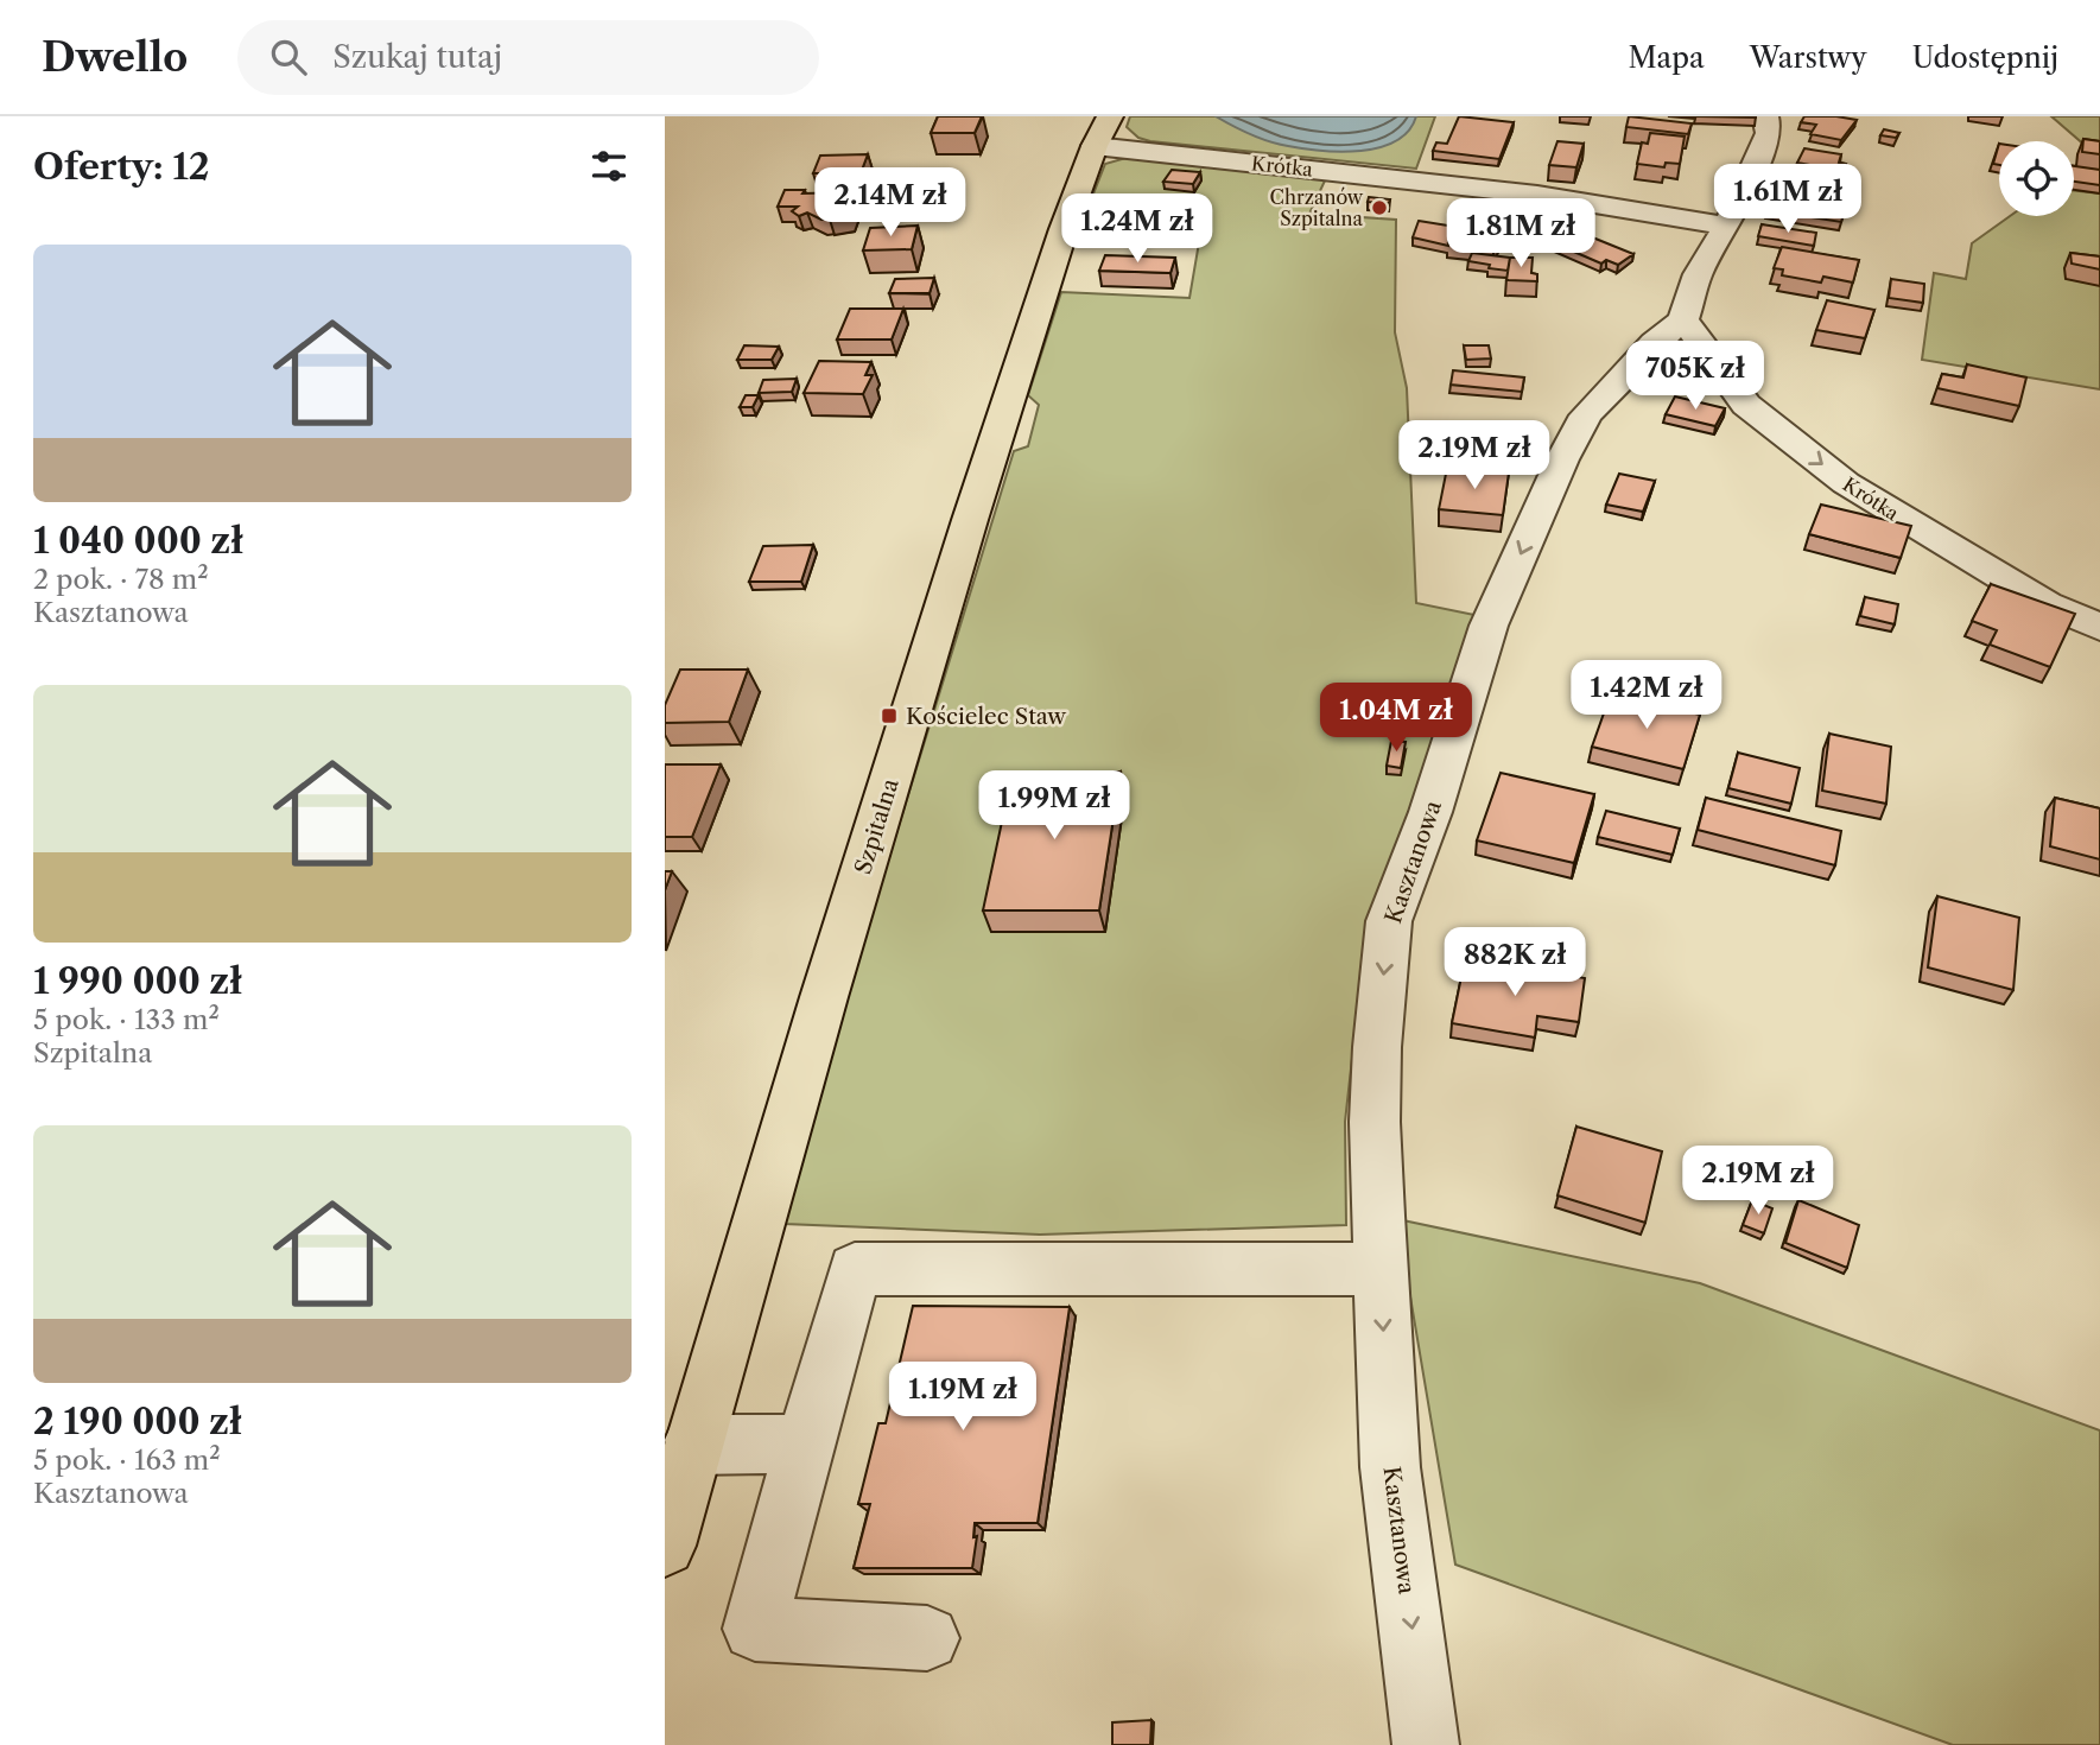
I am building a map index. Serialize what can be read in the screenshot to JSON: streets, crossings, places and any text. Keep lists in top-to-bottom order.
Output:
{
  "streets": {
    "main road": ["Szpitalna"],
    "street": ["Krótka", "Kasztanowa"]
  },
  "crossings": [
    ["Krótka", "Szpitalna"],
    ["Krótka", "Kasztanowa"]
  ],
  "one_way": ["Krótka", "Kasztanowa"],
  "places": {
    "other": ["Chrzanów Szpitalna"],
    "transit": ["Kościelec Staw"]
  },
  "page": {
    "header": "Dwello",
    "search": "Szukaj tutaj",
    "nav": ["Mapa", "Warstwy", "Udostępnij"],
    "heading": "Oferty: 12",
    "price": [
      "1.61M zł",
      "2.14M zł",
      "1.24M zł",
      "1.81M zł",
      "705K zł",
      "2.19M zł",
      "1.42M zł",
      "1.04M zł",
      "1.99M zł",
      "882K zł",
      "2.19M zł",
      "1.19M zł"
    ],
    "list": [
      {
        "name": "1 040 000 zł",
        "note": "2 pok. · 78 m² · Kasztanowa"
      },
      {
        "name": "1 990 000 zł",
        "note": "5 pok. · 133 m² · Szpitalna"
      },
      {
        "name": "2 190 000 zł",
        "note": "5 pok. · 163 m² · Kasztanowa"
      }
    ]
  }
}
